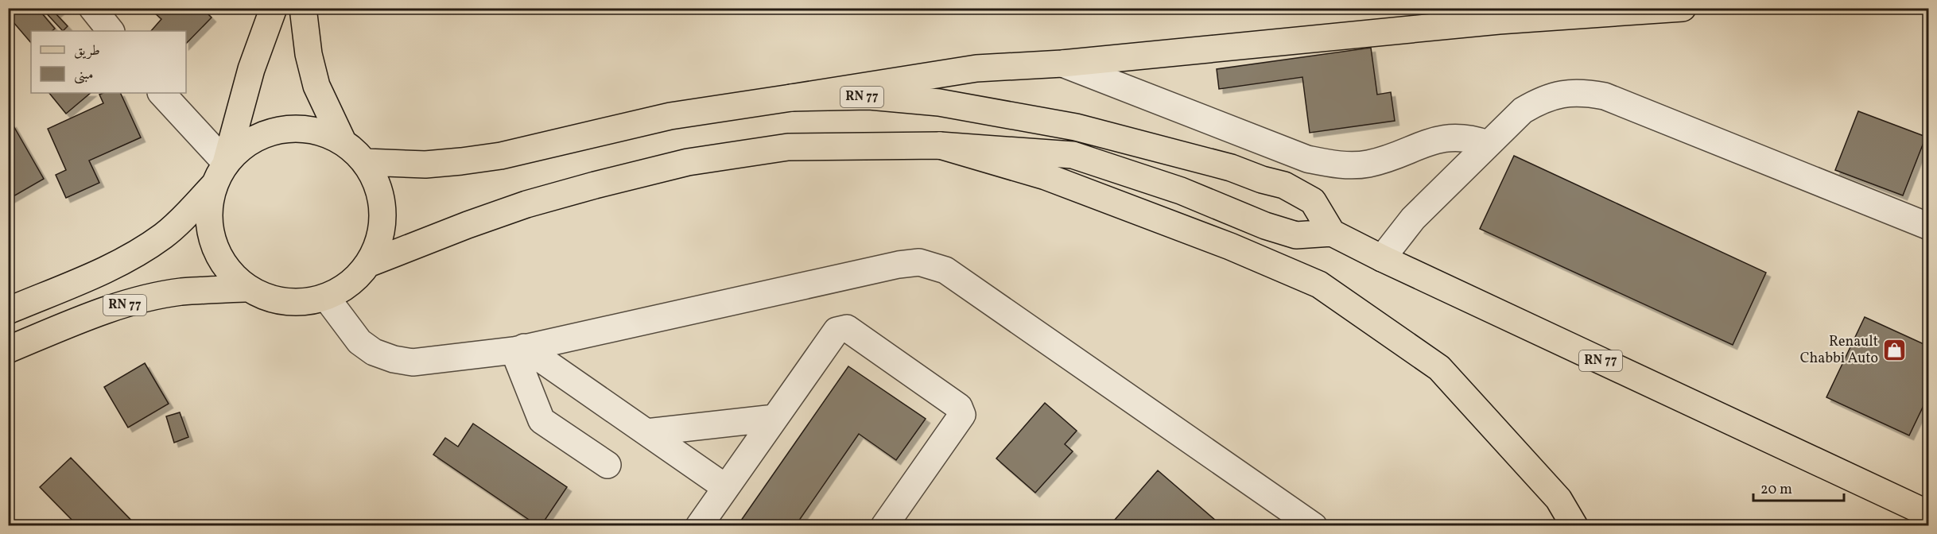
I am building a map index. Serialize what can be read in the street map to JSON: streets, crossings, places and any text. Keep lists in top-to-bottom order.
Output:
{
  "streets": {
    "main road": ["RN 77"]
  },
  "places": {
    "shop": ["Renault Chabbi Auto"]
  },
  "legend": ["طريق", "مبنى"],
  "scale_bar": "20 m"
}
